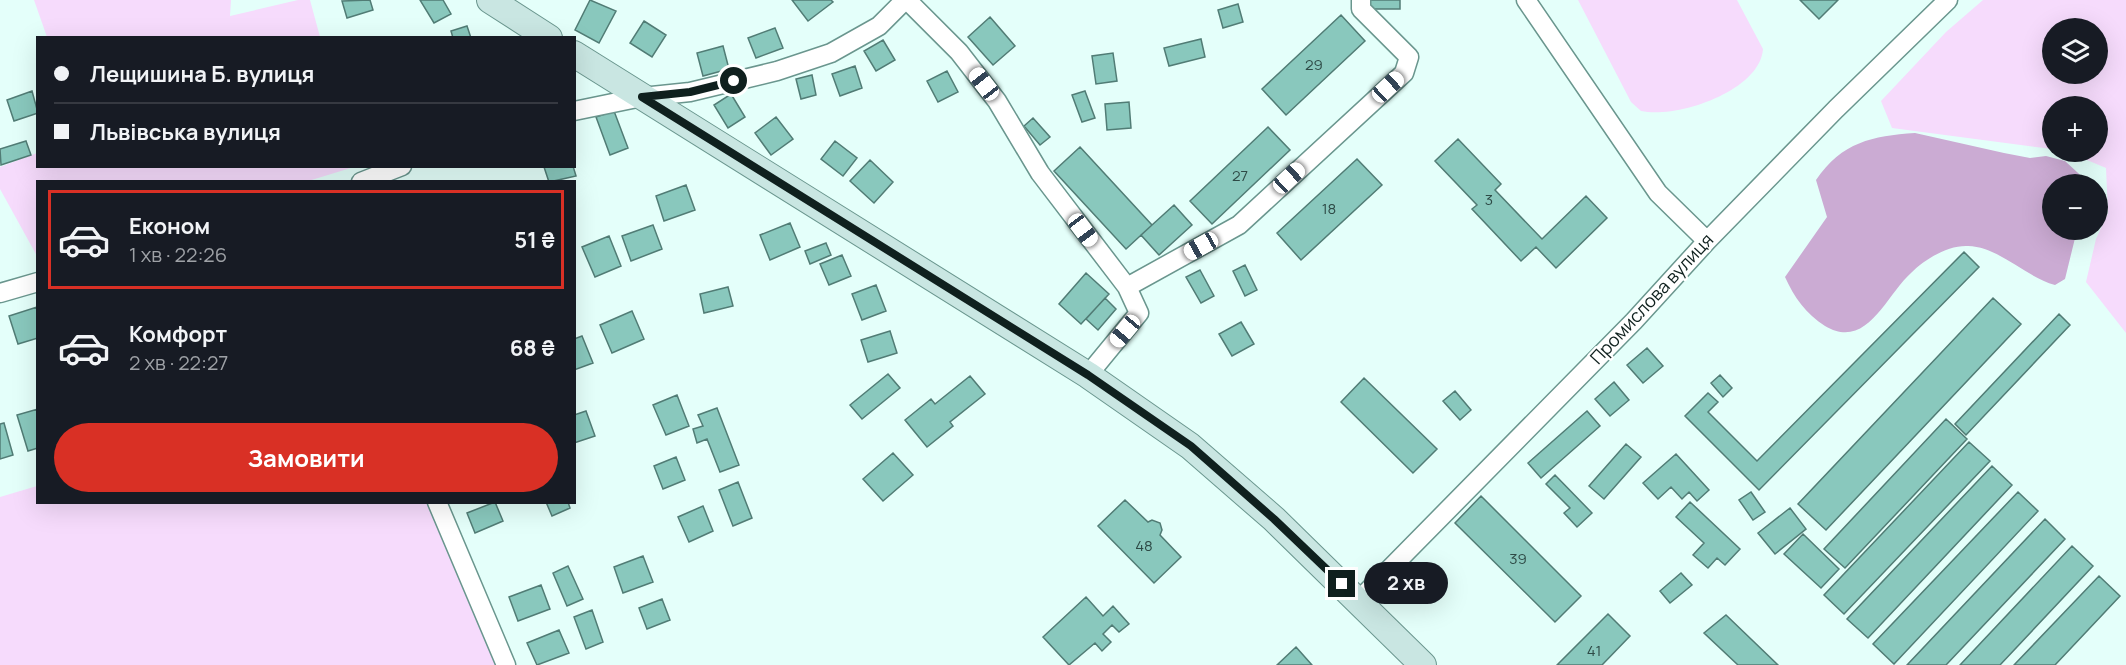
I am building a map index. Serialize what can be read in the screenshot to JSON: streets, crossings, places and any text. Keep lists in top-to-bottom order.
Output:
{
  "streets": {
    "street": ["Промислова вулиця"]
  },
  "house_numbers": [
    "29",
    "27",
    "3",
    "18",
    "48",
    "39",
    "41"
  ],
  "page": {
    "map_buttons": ["+", "−"],
    "banner": ["Лещишина Б. вулиця", "Львівська вулиця"],
    "list": [
      {
        "name": "Економ",
        "note": "1 хв · 22:26",
        "value": "51 ₴"
      },
      {
        "name": "Комфорт",
        "note": "2 хв · 22:27",
        "value": "68 ₴"
      }
    ],
    "buttons": "Замовити",
    "bubble": "2 хв"
  }
}
